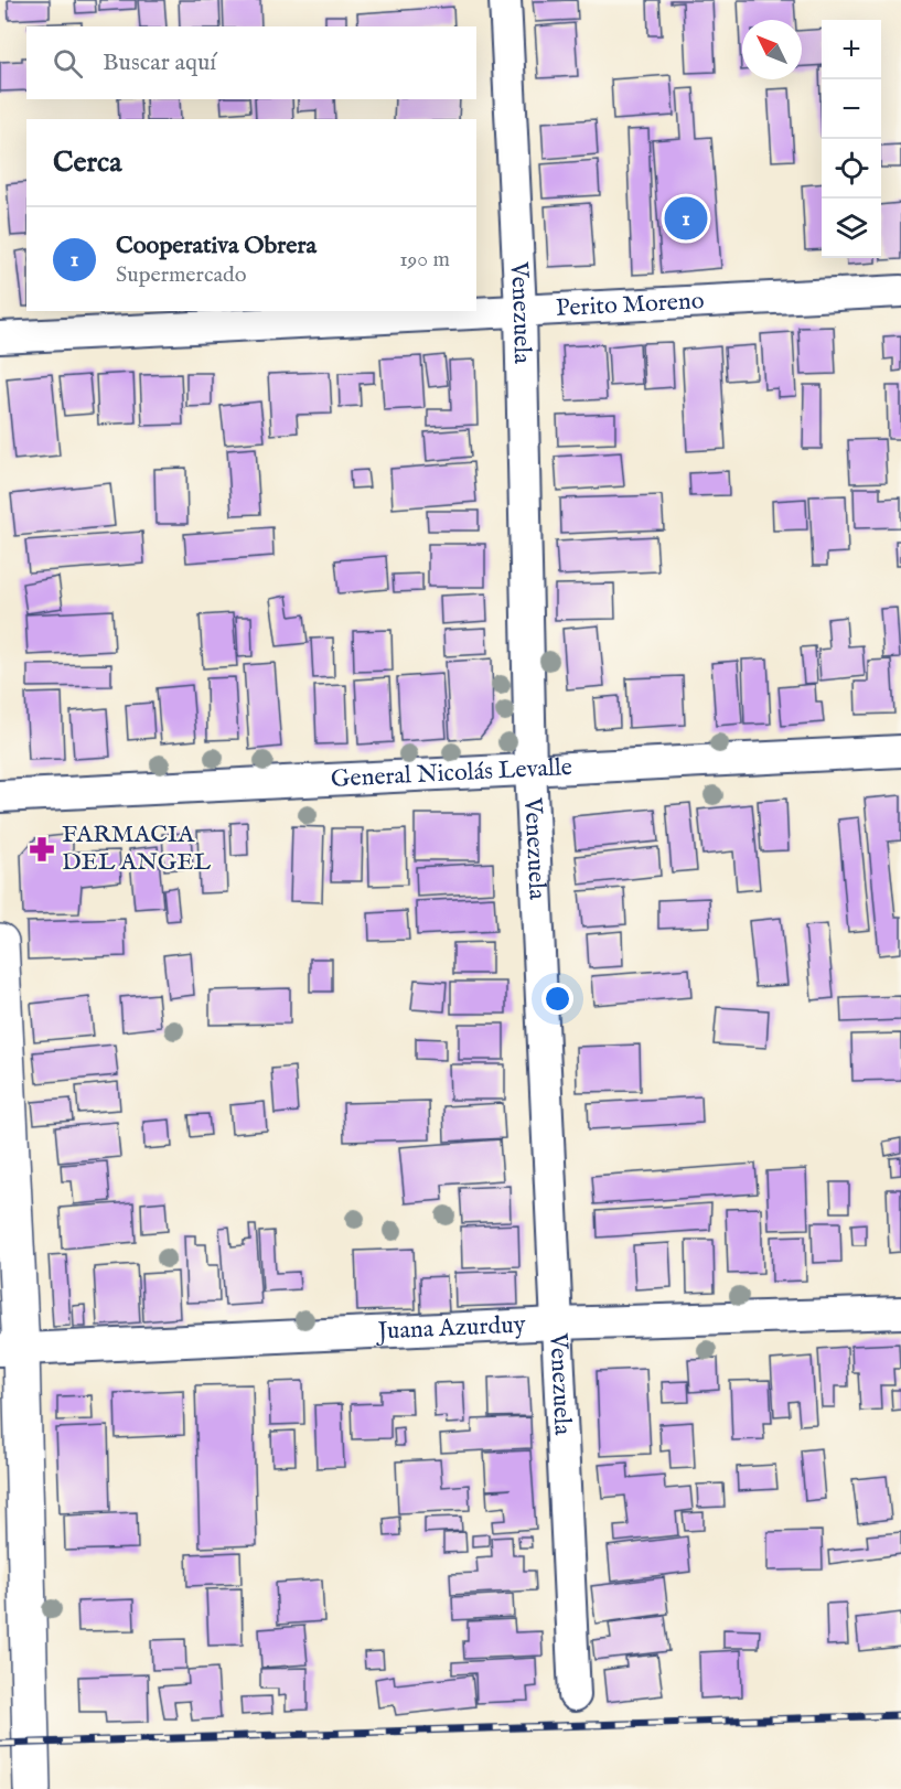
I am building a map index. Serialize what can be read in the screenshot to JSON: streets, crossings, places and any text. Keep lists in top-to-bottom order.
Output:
{
  "streets": {
    "street": [
      "Perito Moreno",
      "Venezuela",
      "General Nicolás Levalle",
      "Juana Azurduy"
    ]
  },
  "crossings": [
    ["Perito Moreno", "Venezuela"],
    ["Venezuela", "General Nicolás Levalle"],
    ["Venezuela", "Juana Azurduy"]
  ],
  "places": {
    "pharmacy": ["FARMACIA DEL ANGEL"]
  },
  "north": "top left",
  "page": {
    "map_buttons": ["+", "−"],
    "search": "Buscar aquí",
    "heading": "Cerca",
    "pins": "1",
    "list": [
      {
        "mark": "1",
        "name": "Cooperativa Obrera",
        "note": "Supermercado",
        "value": "190 m"
      }
    ]
  }
}
